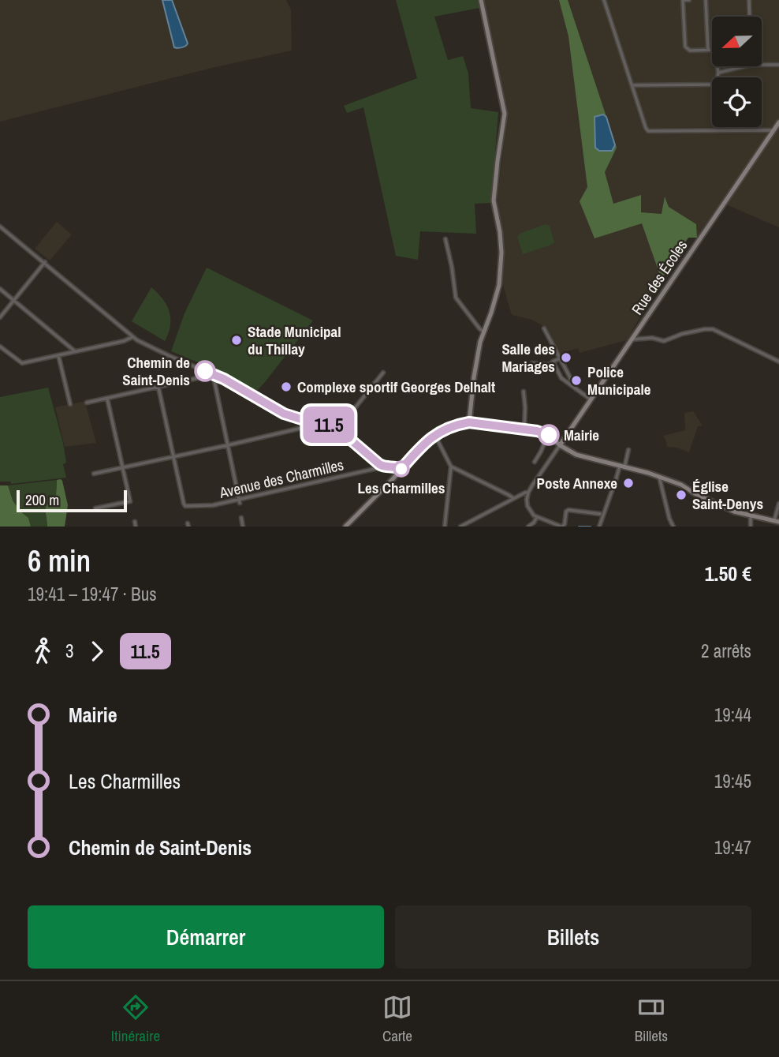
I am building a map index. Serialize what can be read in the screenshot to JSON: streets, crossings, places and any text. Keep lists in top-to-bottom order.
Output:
{
  "streets": {
    "street": ["Rue des Écoles", "Avenue des Charmilles"]
  },
  "places": [
    "Stade Municipal du Thillay",
    "Salle des Mariages",
    "Chemin de Saint-Denis",
    "Police Municipale",
    "Complexe sportif Georges Delhalt",
    "Mairie",
    "Les Charmilles",
    "Poste Annexe",
    "Église Saint-Denys"
  ],
  "lines": ["bus line 11.5"],
  "scale_bar": "200 m",
  "north": "left",
  "page": {
    "on_map": "11.5",
    "scale": "200 m",
    "heading": ["6 min", "19:41 – 19:47 · Bus", "1.50 €"],
    "legs": ["3", "11.5", "2 arrêts"],
    "list": [
      {
        "name": "Mairie",
        "value": "19:44"
      },
      {
        "name": "Les Charmilles",
        "value": "19:45"
      },
      {
        "name": "Chemin de Saint-Denis",
        "value": "19:47"
      }
    ],
    "buttons": ["Démarrer", "Billets"],
    "tabs": ["Itinéraire", "Carte", "Billets"]
  }
}
